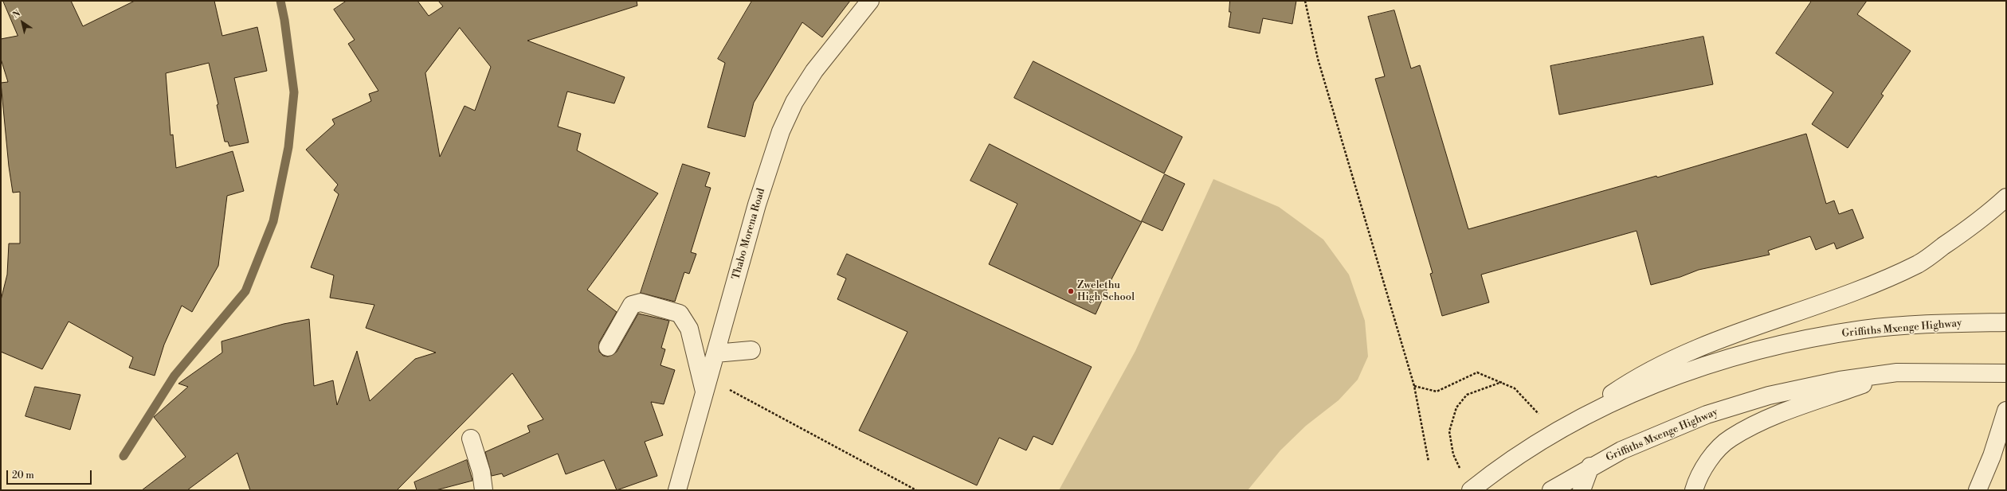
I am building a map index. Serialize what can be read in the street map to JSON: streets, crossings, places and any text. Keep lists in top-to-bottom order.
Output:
{
  "streets": {
    "street": ["Thabo Morena Road", "Griffiths Mxenge Highway"]
  },
  "places": ["Zwelethu High School"],
  "scale_bar": "20 m",
  "north": "top left"
}
